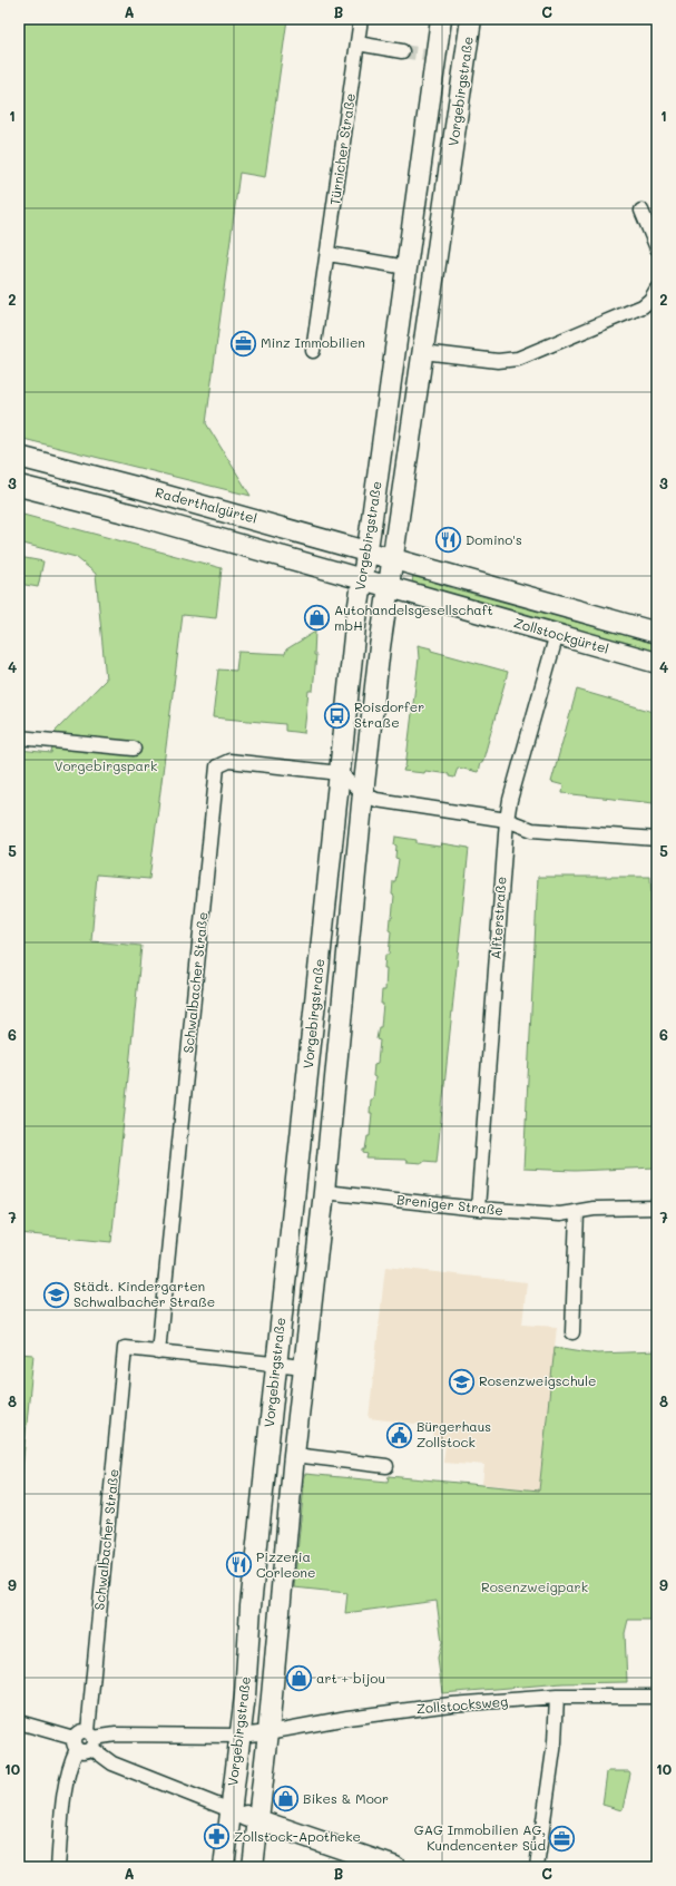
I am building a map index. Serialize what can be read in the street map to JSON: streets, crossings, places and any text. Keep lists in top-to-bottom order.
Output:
{
  "streets": {
    "main road": ["Vorgebirgstraße", "Raderthalgürtel", "Zollstockgürtel"],
    "street": [
      "Türnicher Straße",
      "Alfterstraße",
      "Schwalbacher Straße",
      "Breniger Straße",
      "Zollstocksweg"
    ]
  },
  "crossings": [
    ["Vorgebirgstraße", "Raderthalgürtel"],
    ["Vorgebirgstraße", "Zollstockgürtel"],
    ["Vorgebirgstraße", "Schwalbacher Straße"],
    ["Vorgebirgstraße", "Breniger Straße"],
    ["Vorgebirgstraße", "Zollstocksweg"],
    ["Raderthalgürtel", "Zollstockgürtel"],
    ["Zollstockgürtel", "Alfterstraße"],
    ["Alfterstraße", "Breniger Straße"],
    ["Schwalbacher Straße", "Zollstocksweg"]
  ],
  "parks": ["Vorgebirgspark", "Rosenzweigpark"],
  "places": {
    "office": ["Minz Immobilien", "GAG Immobilien AG, Kundencenter Süd"],
    "restaurant": ["Domino's", "Pizzeria Corleone"],
    "shop": ["Autohandelsgesellschaft mbH", "art + bijou", "Bikes & Moor"],
    "bus stop": ["Roisdorfer Straße"],
    "school or university": ["Städt. Kindergarten Schwalbacher Straße", "Rosenzweigschule"],
    "public building": ["Bürgerhaus Zollstock"],
    "pharmacy": ["Zollstock-Apotheke"]
  },
  "grid": {
    "columns": ["A", "B", "C"],
    "rows": [
      "1",
      "2",
      "3",
      "4",
      "5",
      "6",
      "7",
      "8",
      "9",
      "10"
    ]
  }
}
